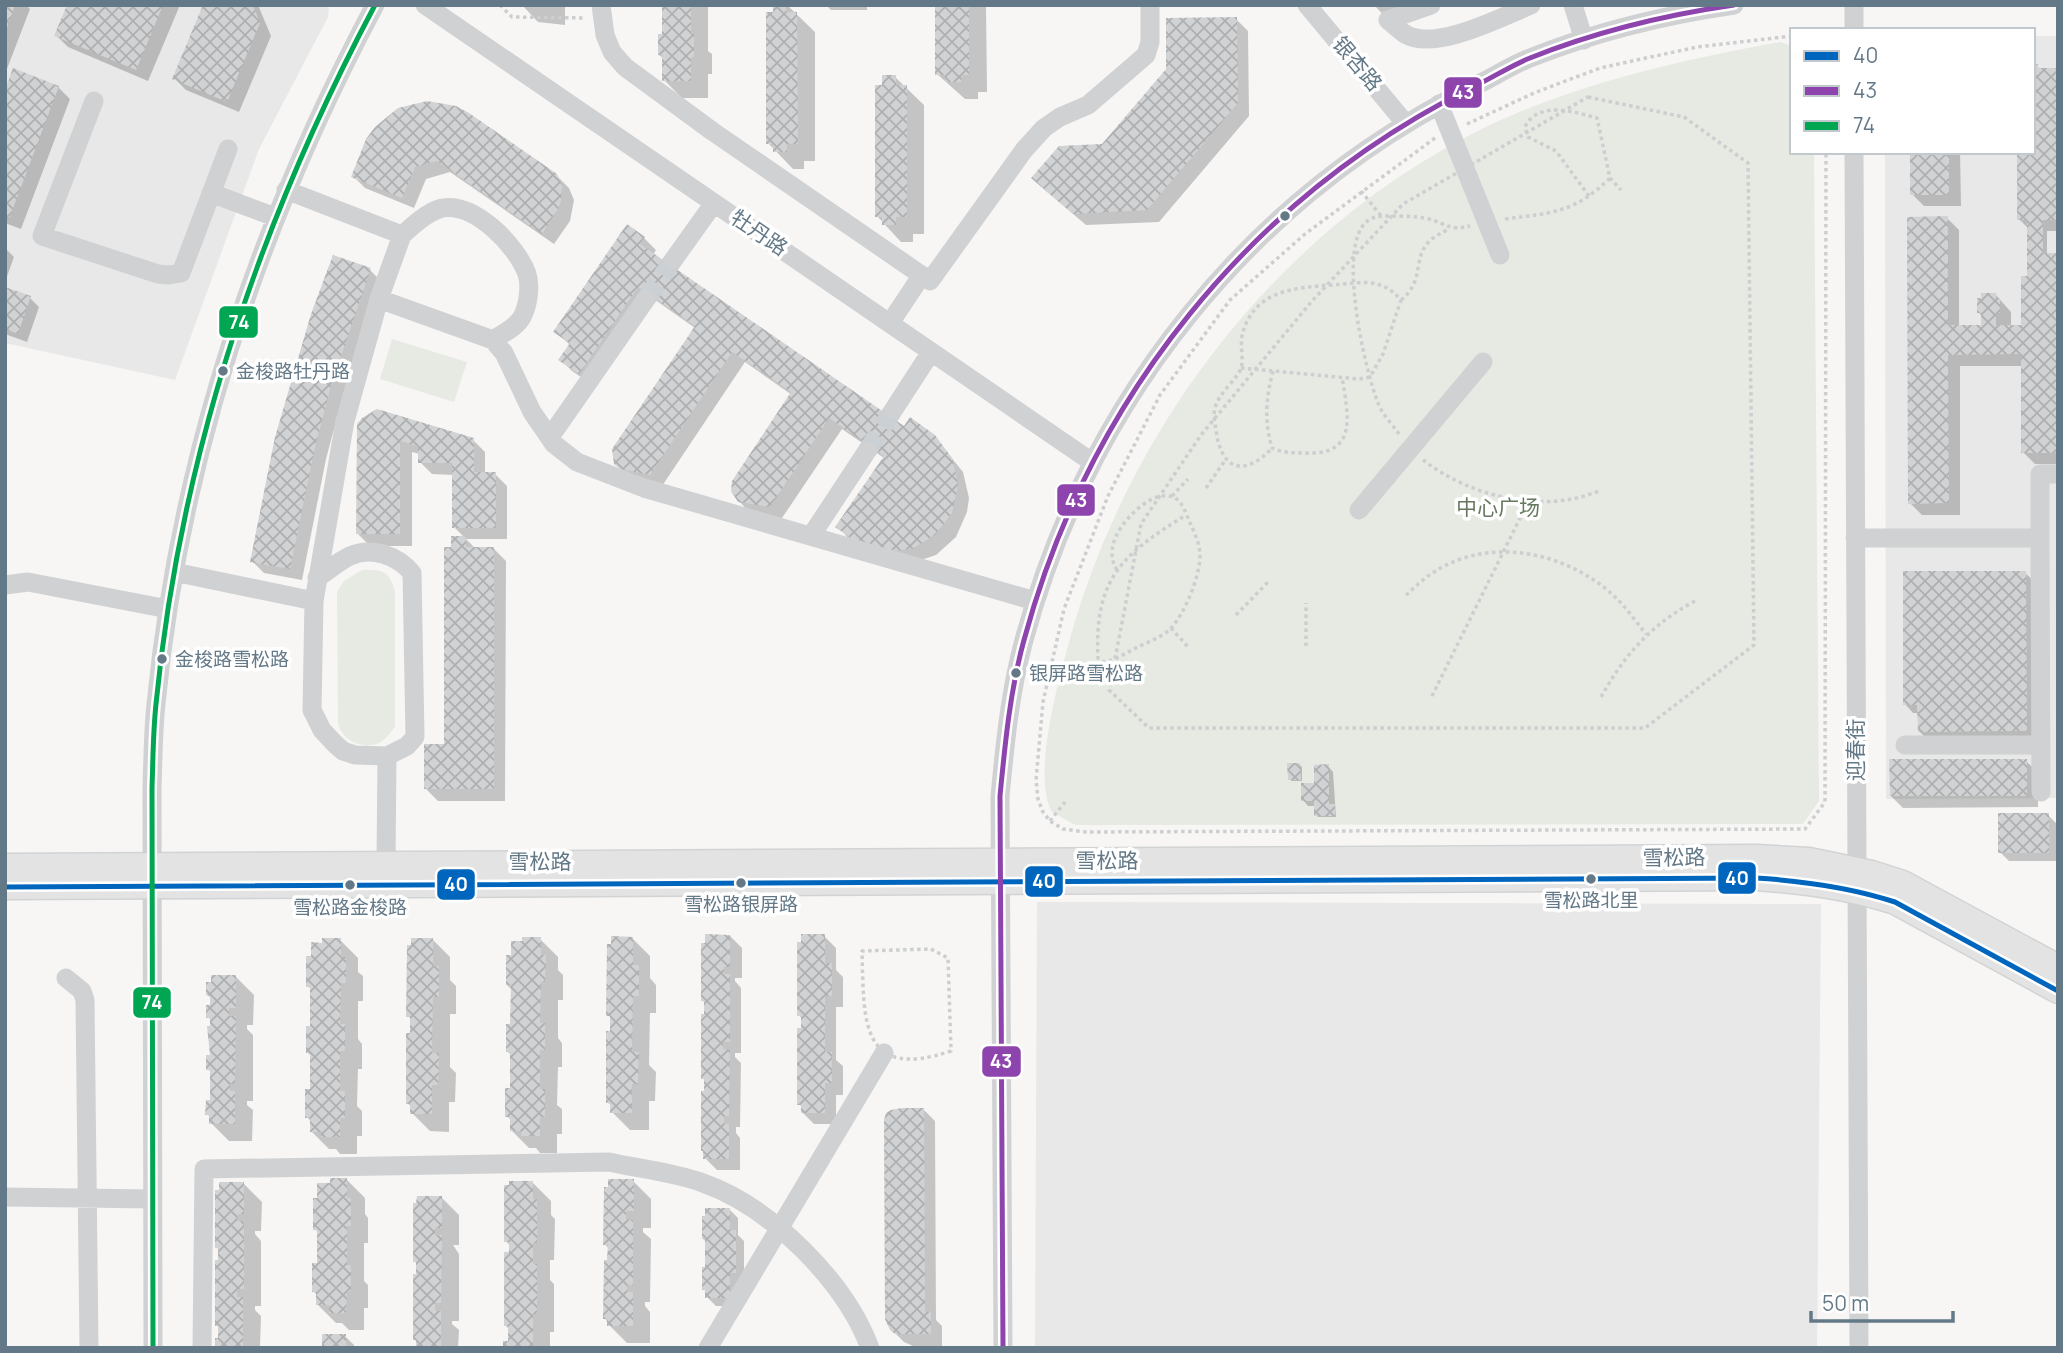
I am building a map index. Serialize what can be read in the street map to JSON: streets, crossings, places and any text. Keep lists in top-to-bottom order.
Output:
{
  "streets": {
    "main road": ["雪松路"],
    "street": ["银杏路", "牡丹路", "迎春街"]
  },
  "crossings": [
    ["迎春街", "雪松路"]
  ],
  "parks": ["中心广场"],
  "places": [
    "金梭路牡丹路",
    "金梭路雪松路",
    "银屏路雪松路",
    "雪松路北里",
    "雪松路银屏路",
    "雪松路金梭路"
  ],
  "lines": ["transit line 43", "transit line 74", "transit line 40"],
  "legend": ["40", "43", "74"],
  "scale_bar": "50 m"
}
